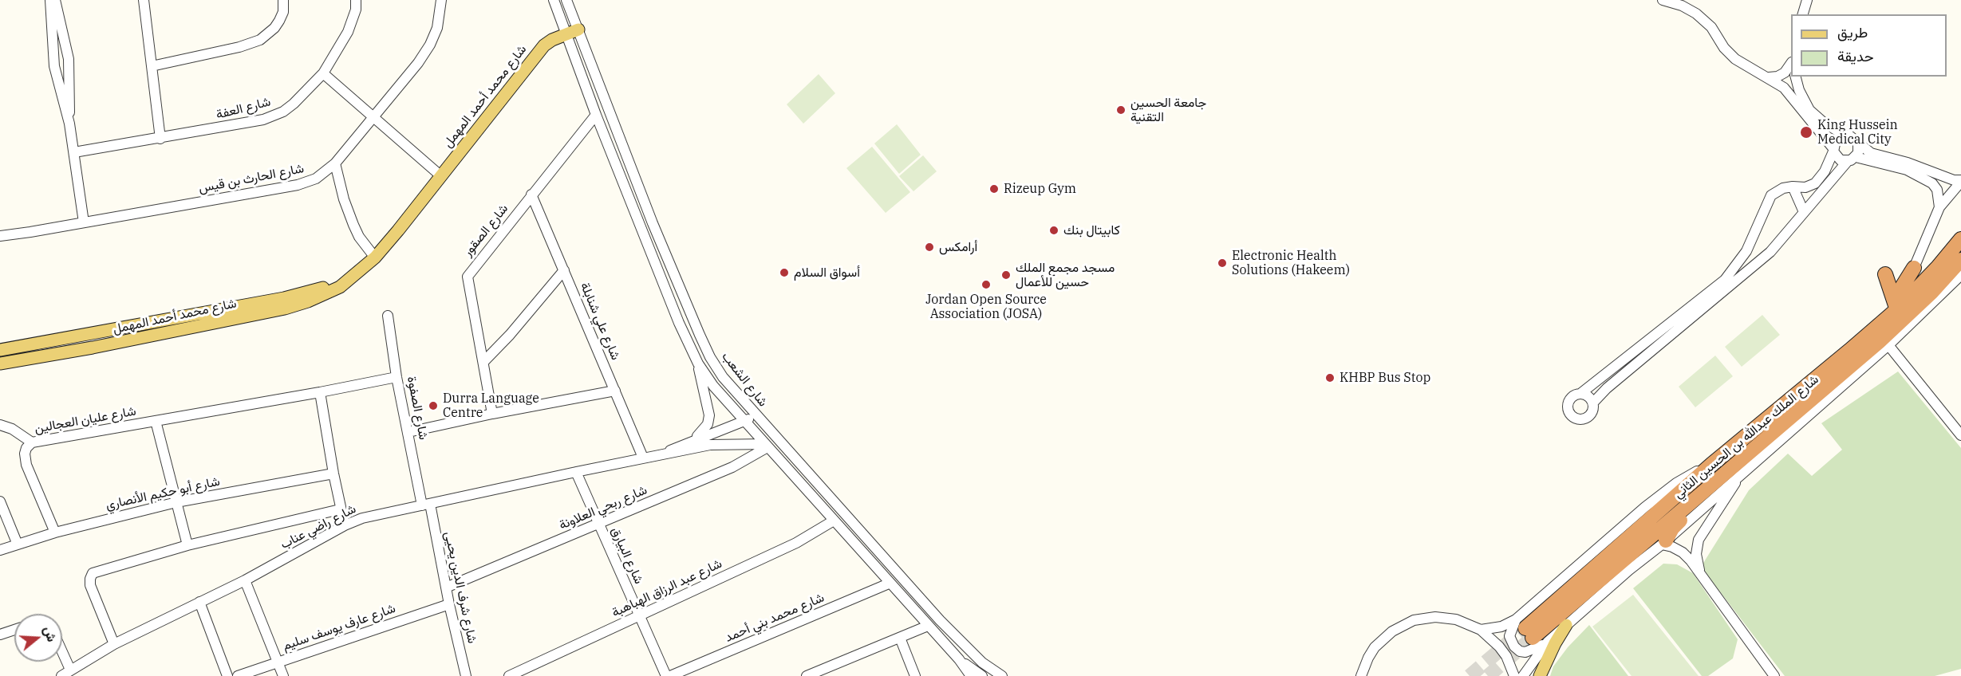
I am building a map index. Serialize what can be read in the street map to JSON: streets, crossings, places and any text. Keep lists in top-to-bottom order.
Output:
{
  "streets": {
    "highway": ["شارع الملك عبدالله بن الحسين الثاني"],
    "main road": ["شارع محمد أحمد المهمل"],
    "street": [
      "شارع العفة",
      "شارع الحارث بن قيس",
      "شارع الصقور",
      "شارع علي شنابلة",
      "شارع الشعب",
      "شارع الصفوة",
      "شارع عليان العجالين",
      "شارع أبو حكيم الأنصاري",
      "شارع ربحي العلاونة",
      "شارع راضي عناب",
      "شارع البيارق",
      "شارع شرف الدين يحيى",
      "شارع عبد الرزاق الهباهبة",
      "شارع محمد بني أحمد",
      "شارع عارف يوسف سليم"
    ]
  },
  "crossings": [
    ["شارع محمد أحمد المهمل", "شارع الشعب"],
    ["شارع الصقور", "شارع علي شنابلة"],
    ["شارع الصقور", "شارع الشعب"],
    ["شارع علي شنابلة", "شارع راضي عناب"],
    ["شارع الشعب", "شارع ربحي العلاونة"],
    ["شارع الشعب", "شارع راضي عناب"],
    ["شارع الشعب", "شارع عبد الرزاق الهباهبة"],
    ["شارع الشعب", "شارع محمد بني أحمد"],
    ["شارع الصفوة", "شارع عليان العجالين"],
    ["شارع الصفوة", "شارع راضي عناب"],
    ["شارع الصفوة", "شارع شرف الدين يحيى"],
    ["شارع عليان العجالين", "شارع أبو حكيم الأنصاري"],
    ["شارع ربحي العلاونة", "شارع راضي عناب"],
    ["شارع ربحي العلاونة", "شارع البيارق"],
    ["شارع ربحي العلاونة", "شارع شرف الدين يحيى"],
    ["شارع راضي عناب", "شارع البيارق"],
    ["شارع راضي عناب", "شارع شرف الدين يحيى"],
    ["شارع البيارق", "شارع عبد الرزاق الهباهبة"],
    ["شارع شرف الدين يحيى", "شارع عارف يوسف سليم"]
  ],
  "places": [
    "جامعة الحسين التقنية",
    "King Hussein Medical City",
    "Rizeup Gym",
    "كابيتال بنك",
    "أرامكس",
    "Electronic Health Solutions (Hakeem)",
    "أسواق السلام",
    "مسجد مجمع الملك حسين للأعمال",
    "Jordan Open Source Association (JOSA)",
    "KHBP Bus Stop",
    "Durra Language Centre"
  ],
  "legend": ["طريق", "حديقة"],
  "north": "right"
}
